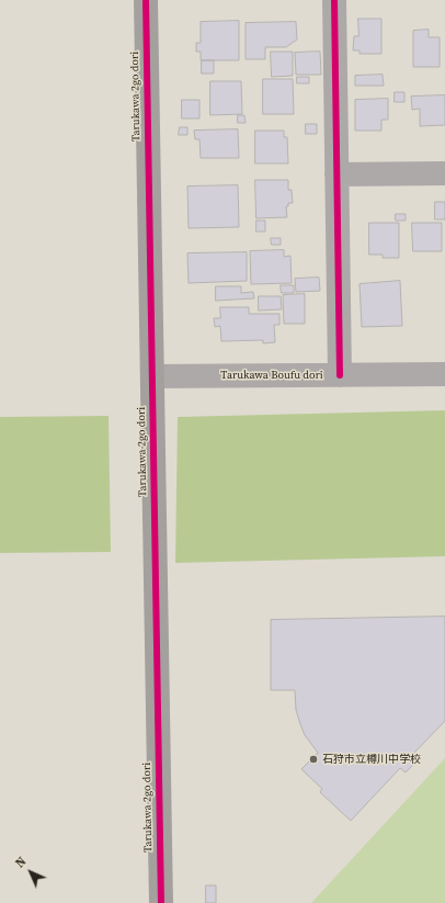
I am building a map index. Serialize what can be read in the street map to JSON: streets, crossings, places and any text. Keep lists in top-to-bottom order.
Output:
{
  "streets": {
    "street": ["Tarukawa 2go dori", "Tarukawa Boufu dori"]
  },
  "crossings": [
    ["Tarukawa 2go dori", "Tarukawa Boufu dori"]
  ],
  "places": ["石狩市立樽川中学校"],
  "north": "top left"
}
